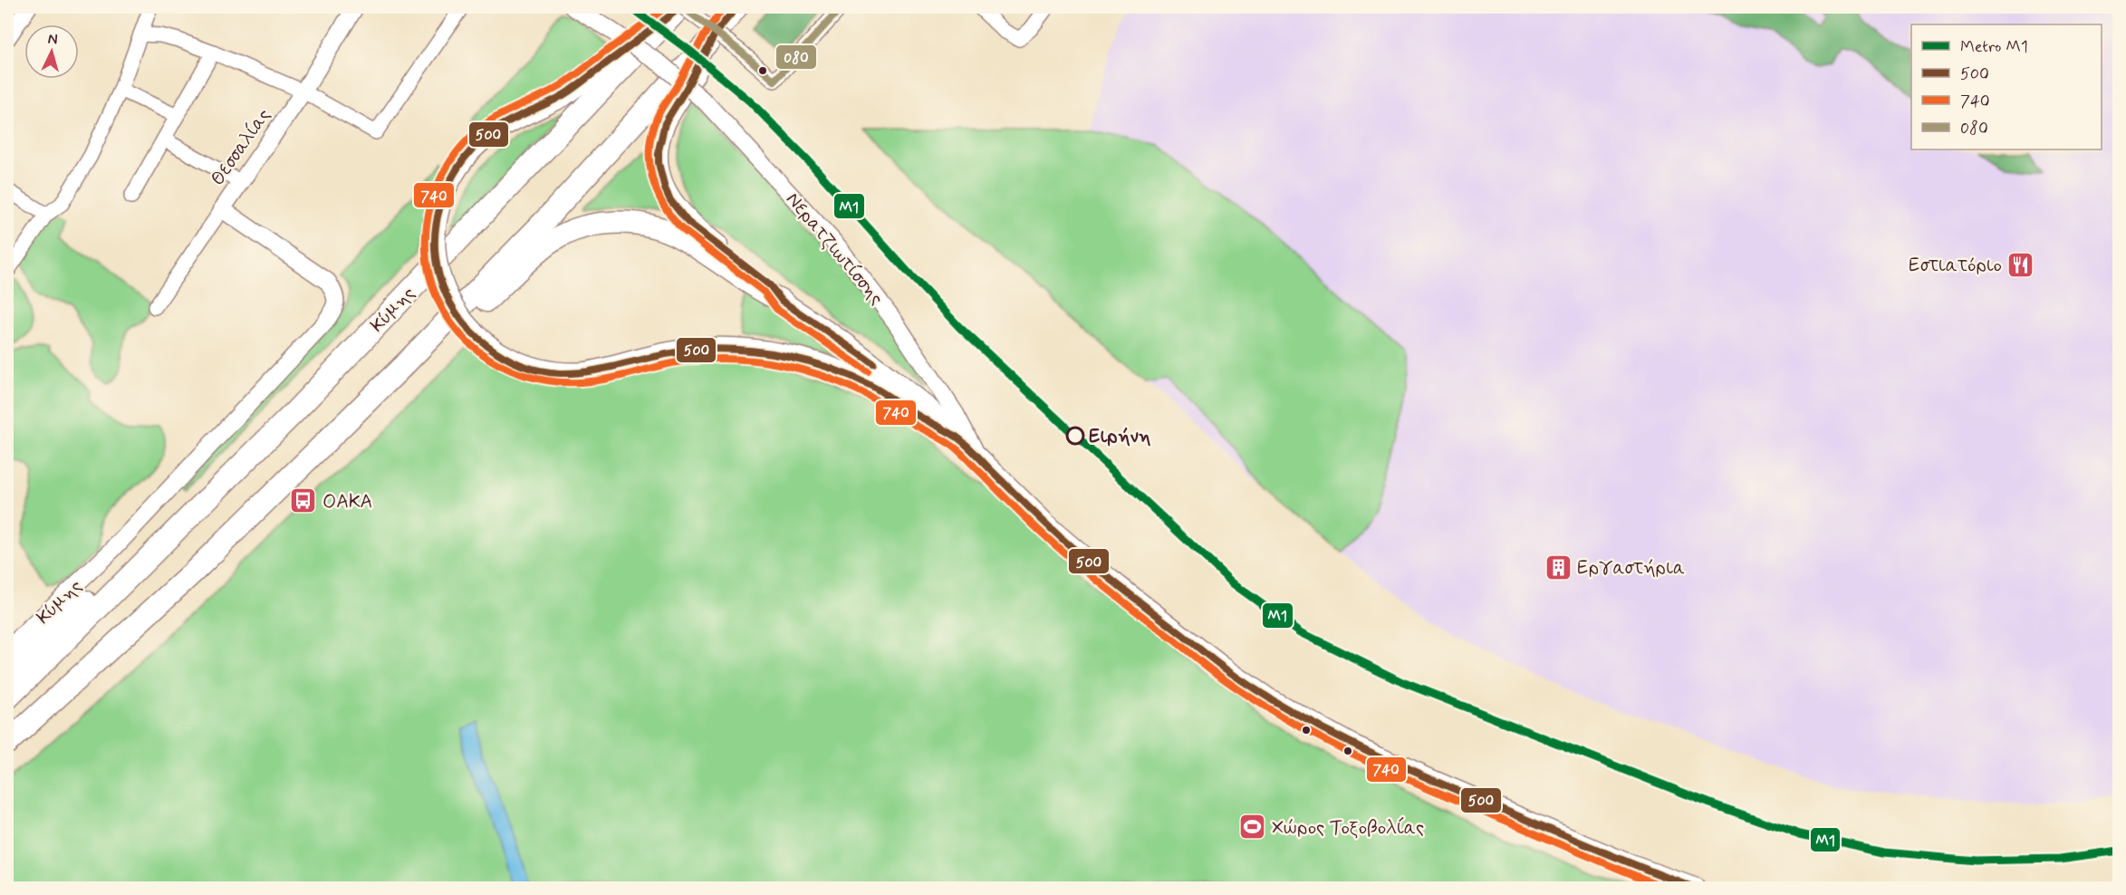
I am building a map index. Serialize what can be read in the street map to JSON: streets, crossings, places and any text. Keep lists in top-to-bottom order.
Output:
{
  "streets": {
    "main road": ["Νερατζιωτίσσης", "Κύμης"],
    "street": ["Θεσσαλίας"]
  },
  "crossings": [
    ["Θεσσαλίας", "Κύμης"]
  ],
  "places": {
    "restaurant": ["Εστιατόριο"],
    "other": ["Ειρήνη"],
    "bus stop": ["ΟΑΚΑ"],
    "building": ["Εργαστήρια"],
    "sports": ["Χώρος Τοξοβολίας"]
  },
  "lines": [
    "metro line Μ1",
    "transit line 500",
    "transit line 740",
    "transit line 080"
  ],
  "legend": [
    "Metro Μ1",
    "500",
    "740",
    "080"
  ],
  "north": "top"
}
